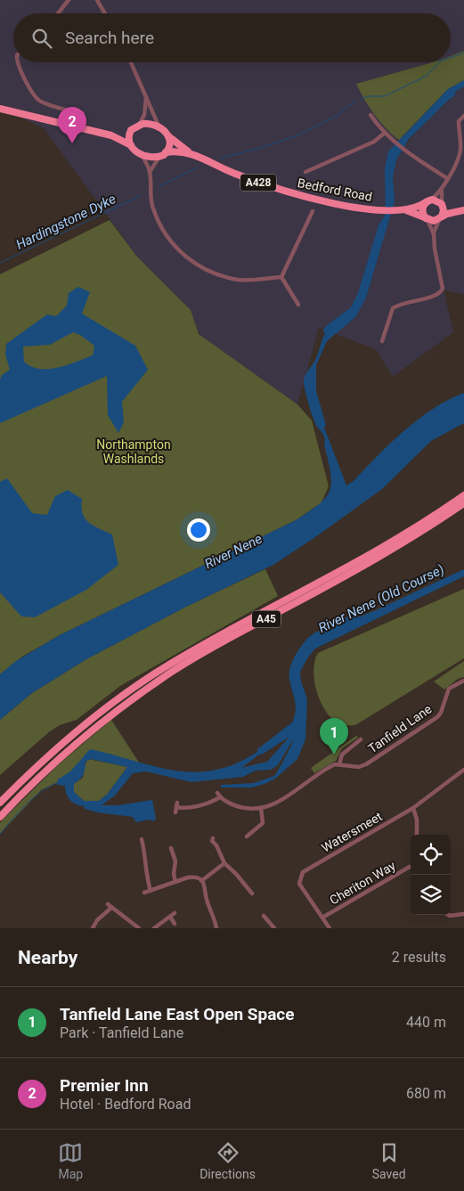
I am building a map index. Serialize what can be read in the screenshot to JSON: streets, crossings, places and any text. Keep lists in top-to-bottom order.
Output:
{
  "streets": {
    "highway": ["A428", "Bedford Road", "A45"],
    "street": ["Tanfield Lane", "Watersmeet", "Cheriton Way"]
  },
  "crossings": [
    ["Watersmeet", "Cheriton Way"]
  ],
  "water": ["Hardingstone Dyke", "River Nene", "River Nene (Old Course)"],
  "parks": ["Northampton Washlands"],
  "page": {
    "search": "Search here",
    "pins": ["2", "1"],
    "heading": ["Nearby", "2 results"],
    "list": [
      {
        "mark": "1",
        "name": "Tanfield Lane East Open Space",
        "note": "Park · Tanfield Lane",
        "value": "440 m"
      },
      {
        "mark": "2",
        "name": "Premier Inn",
        "note": "Hotel · Bedford Road",
        "value": "680 m"
      }
    ],
    "nav": ["Map", "Directions", "Saved"]
  }
}
